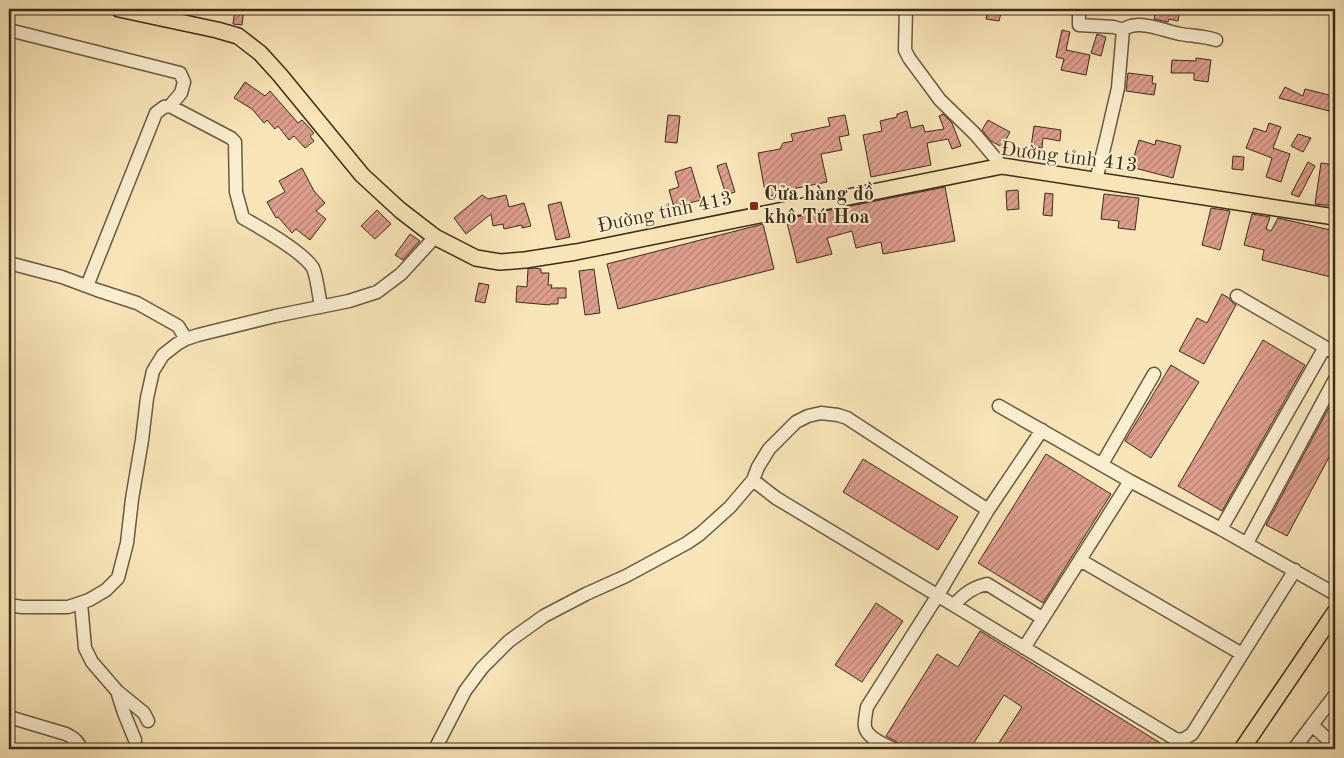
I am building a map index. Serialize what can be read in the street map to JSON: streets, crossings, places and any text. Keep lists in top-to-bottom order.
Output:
{
  "streets": {
    "main road": ["Đường tỉnh 413"]
  },
  "places": {
    "transit": ["Cửa hàng đồ khô Tú Hoa"]
  }
}
